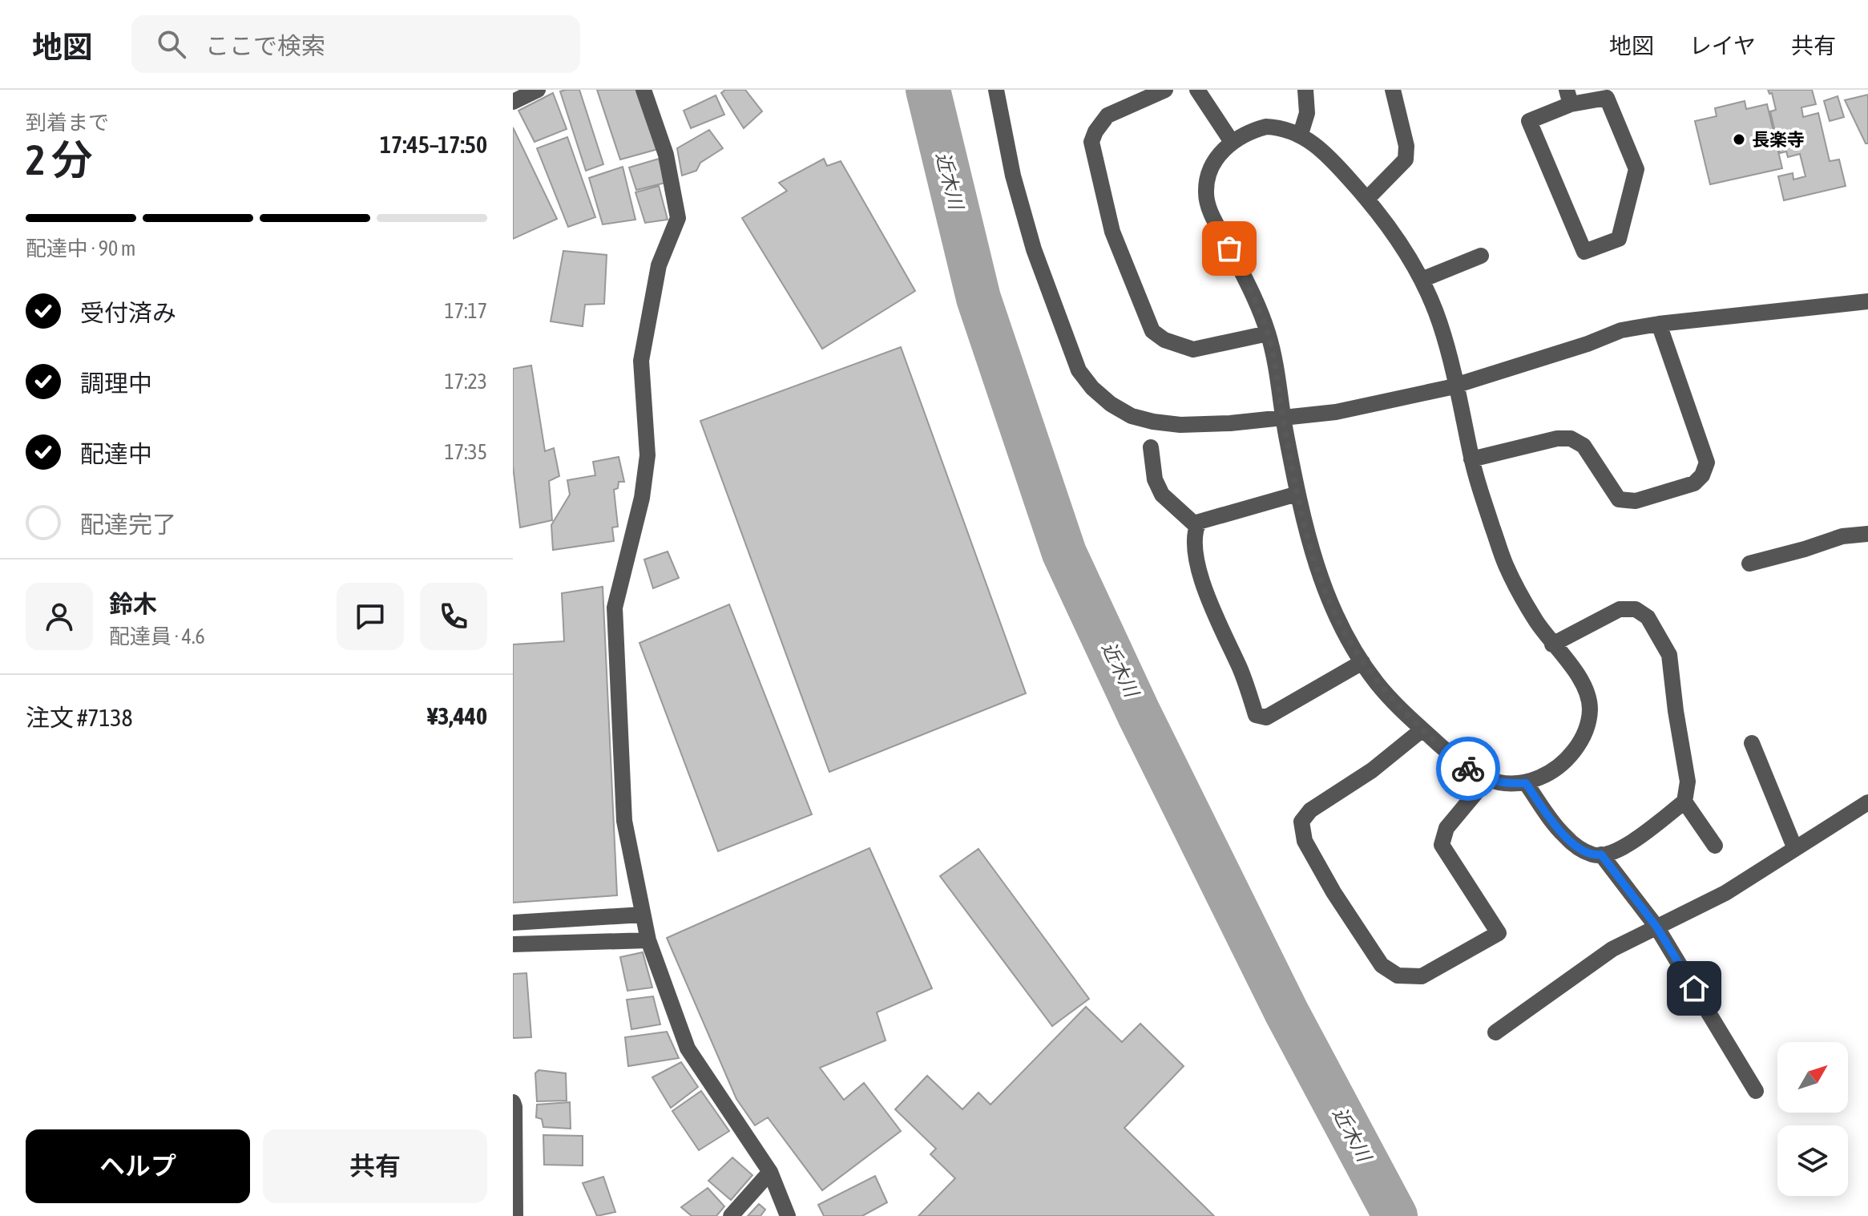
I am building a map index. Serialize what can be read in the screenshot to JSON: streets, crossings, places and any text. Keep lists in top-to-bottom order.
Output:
{
  "water": ["近木川"],
  "places": ["長楽寺"],
  "north": "top right",
  "page": {
    "header": "地図",
    "search": "ここで検索",
    "nav": ["地図", "レイヤ", "共有"],
    "heading": ["2 分", "到着まで", "17:45–17:50"],
    "panel": [
      "鈴木",
      "配達員 · 4.6",
      "注文 #7138",
      "¥3,440"
    ],
    "bar": "配達中 · 90 m",
    "list": [
      ["受付済み", "17:17"],
      ["調理中", "17:23"],
      ["配達中", "17:35"],
      "配達完了"
    ],
    "buttons": ["ヘルプ", "共有"]
  }
}
